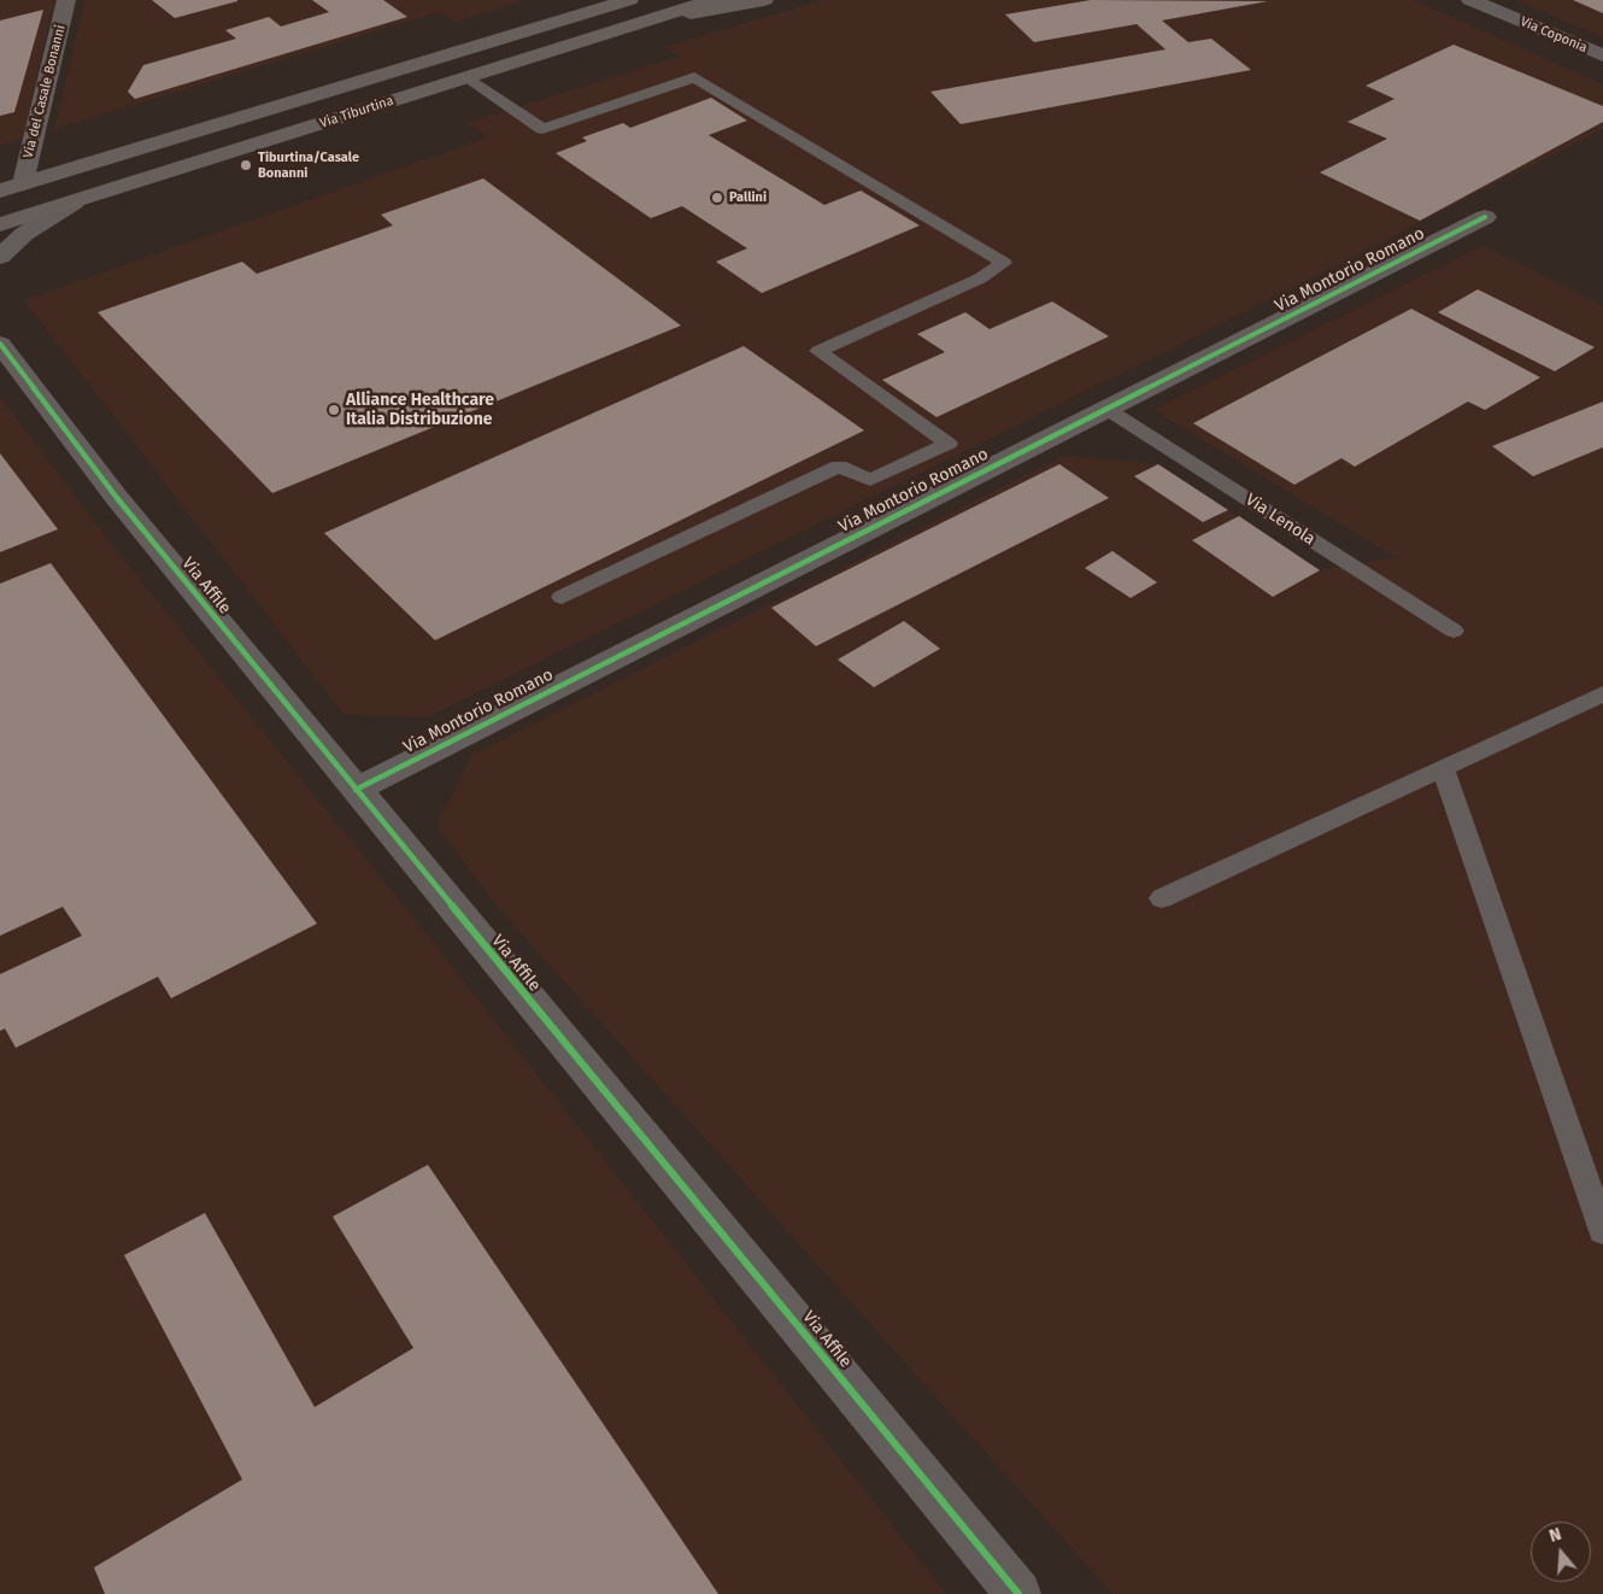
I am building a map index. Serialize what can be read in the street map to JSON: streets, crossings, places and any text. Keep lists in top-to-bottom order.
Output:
{
  "streets": {
    "main road": ["Via Tiburtina"],
    "street": [
      "Via Coponia",
      "Via del Casale Bonanni",
      "Via Montorio Romano",
      "Via Affile"
    ],
    "lane": ["Via Lenola"]
  },
  "crossings": [
    ["Via del Casale Bonanni", "Via Tiburtina"],
    ["Via Montorio Romano", "Via Lenola"],
    ["Via Montorio Romano", "Via Affile"]
  ],
  "places": ["Tiburtina/Casale Bonanni", "Pallini", "Alliance Healthcare Italia Distribuzione"],
  "north": "top"
}
